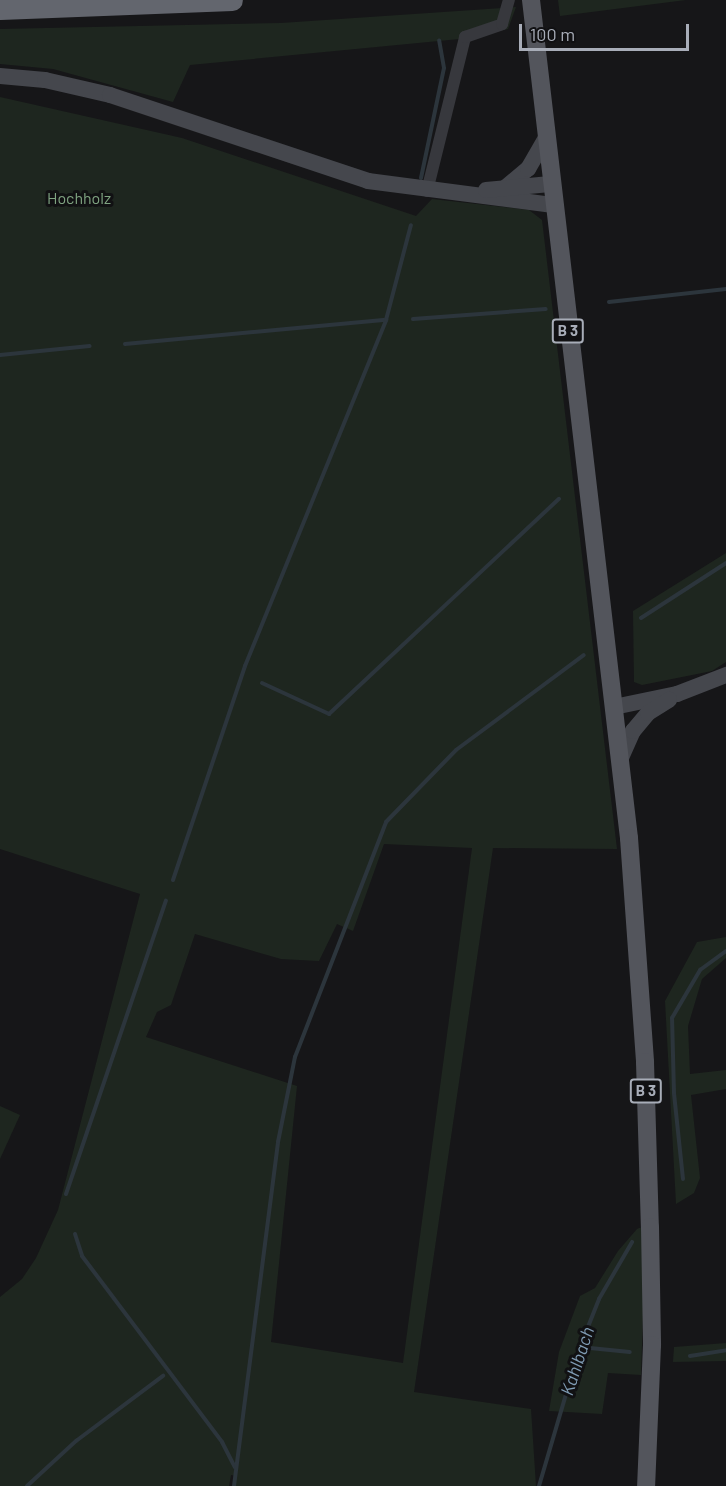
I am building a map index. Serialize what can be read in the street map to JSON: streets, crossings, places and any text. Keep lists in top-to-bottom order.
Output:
{
  "streets": {
    "main road": ["B 3"]
  },
  "water": ["Kahlbach"],
  "parks": ["Hochholz"],
  "scale_bar": "100 m"
}
